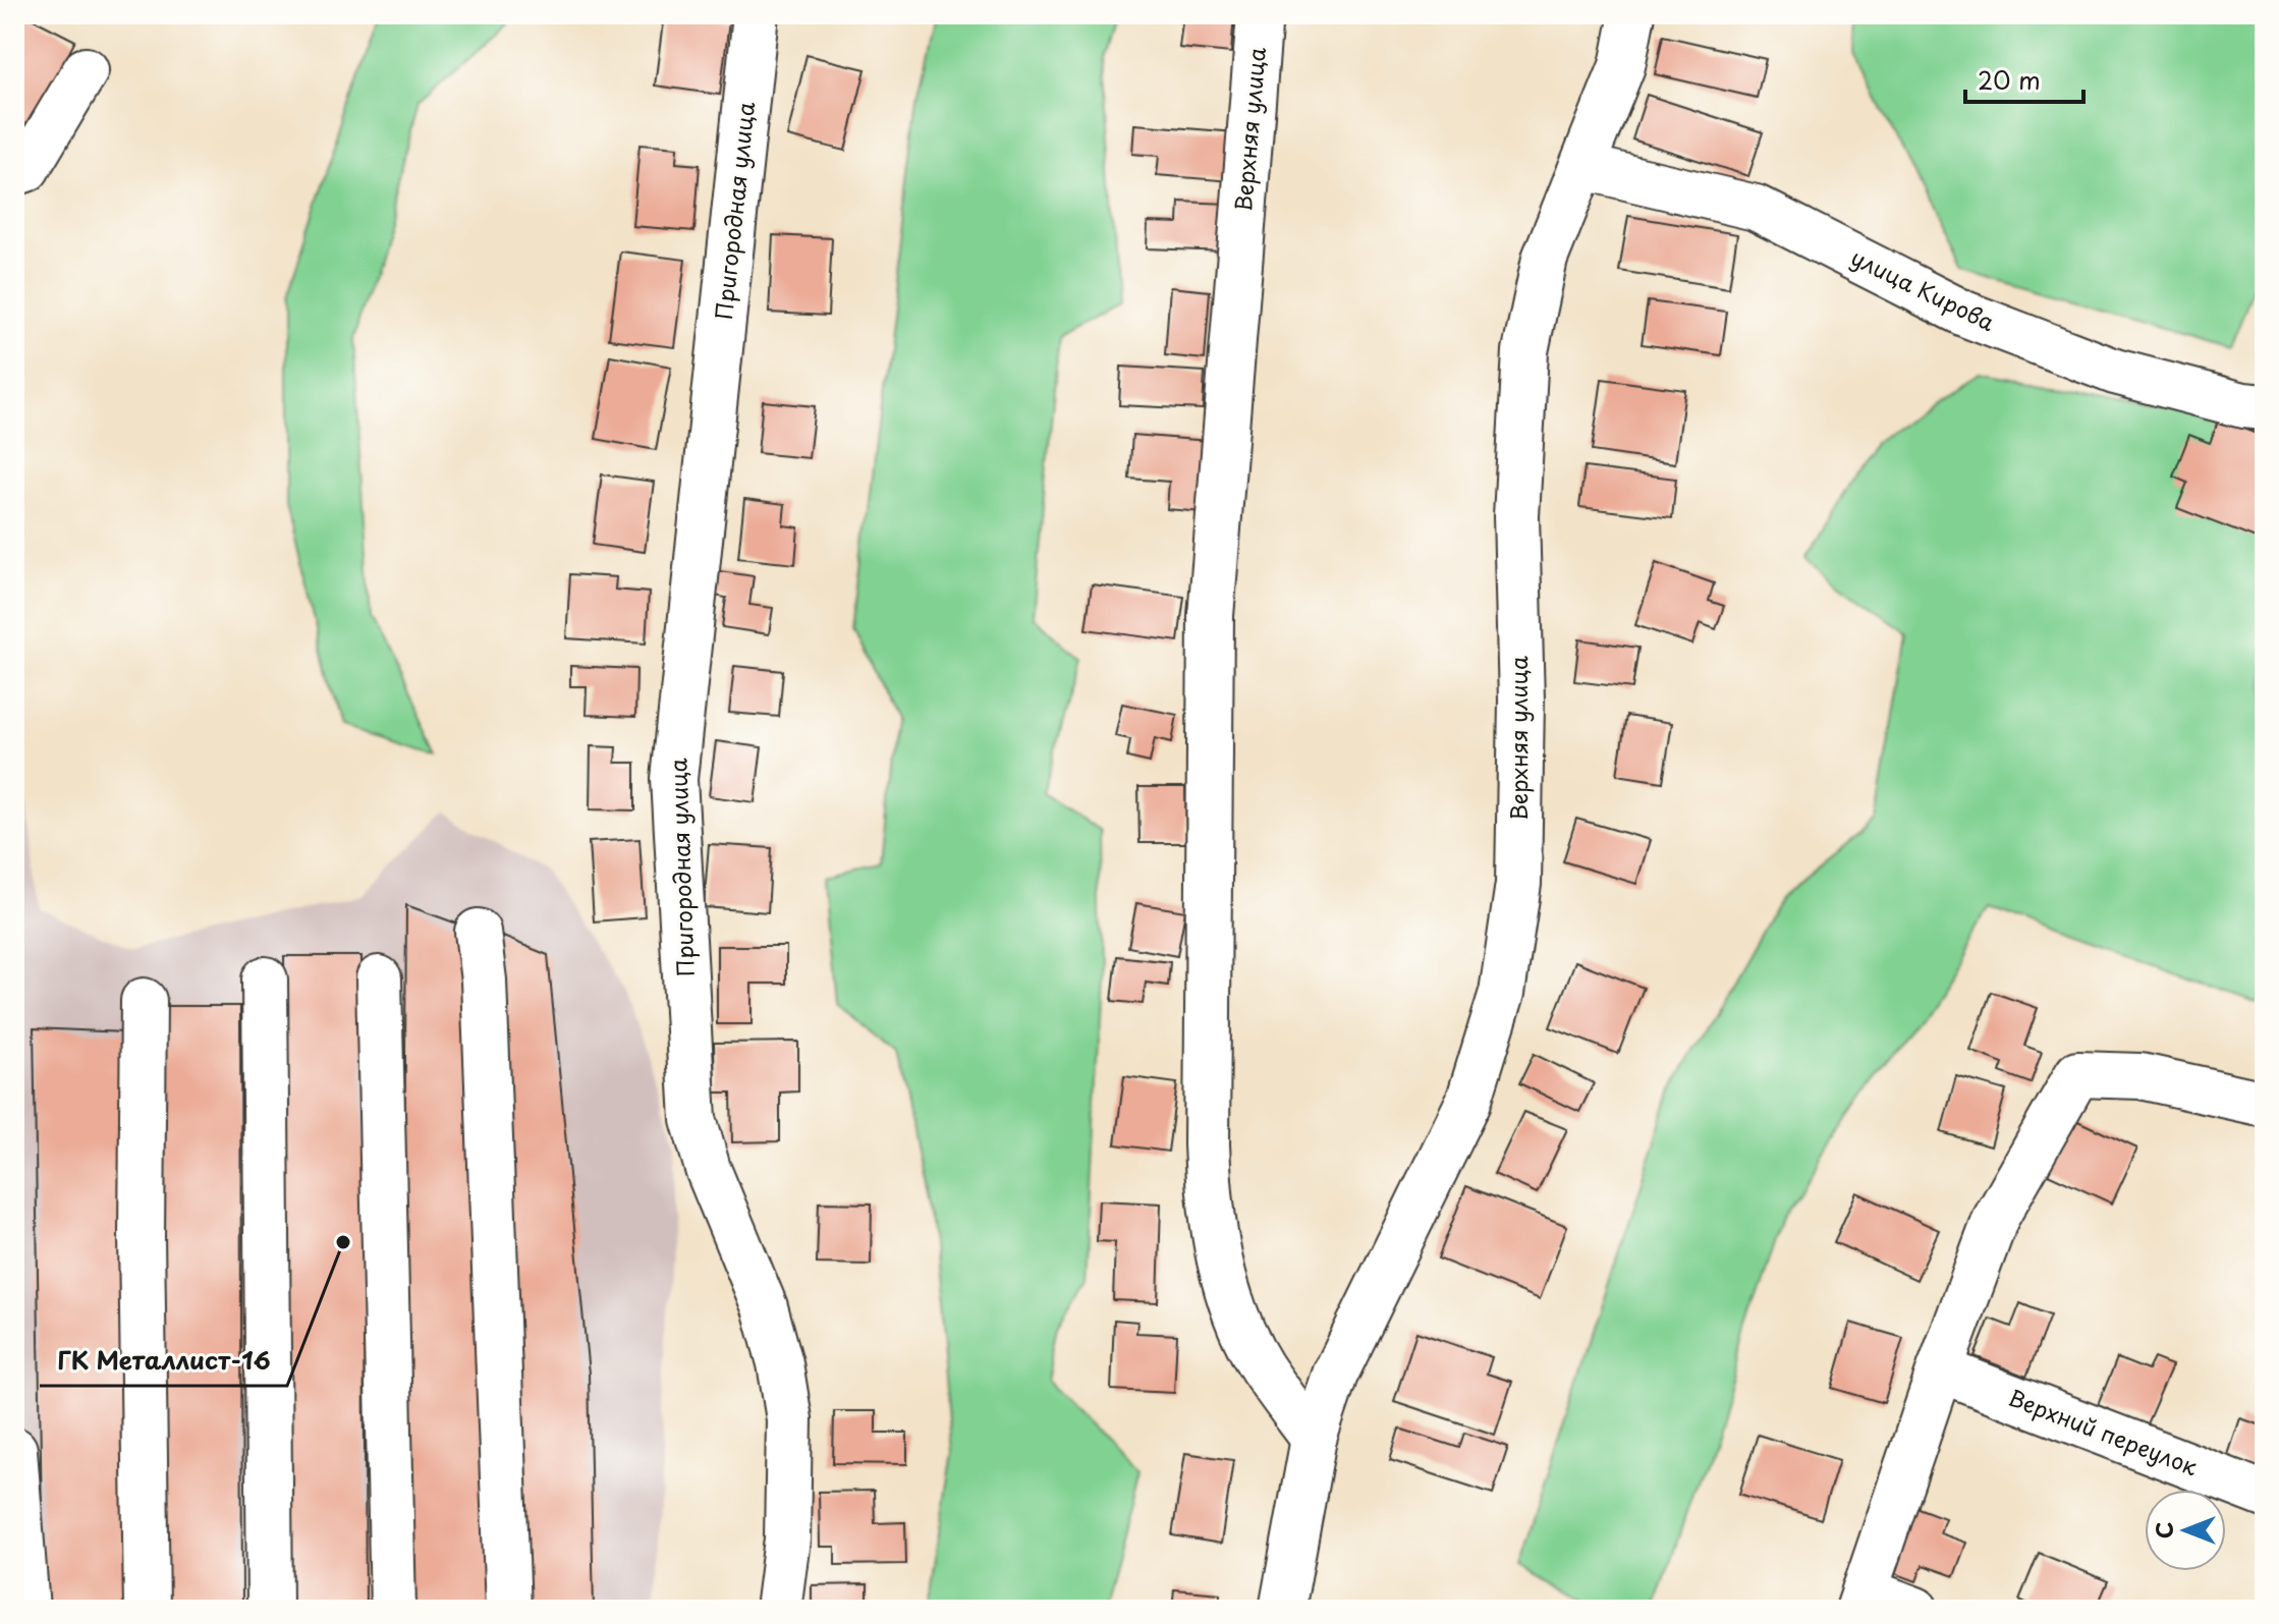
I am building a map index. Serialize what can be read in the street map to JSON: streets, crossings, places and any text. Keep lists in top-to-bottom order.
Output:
{
  "streets": {
    "street": [
      "Верхняя улица",
      "Пригородная улица",
      "улица Кирова",
      "Верхний переулок"
    ]
  },
  "crossings": [
    ["Верхняя улица", "улица Кирова"]
  ],
  "places": ["ГК Металлист-16"],
  "scale_bar": "20 m",
  "north": "left"
}
